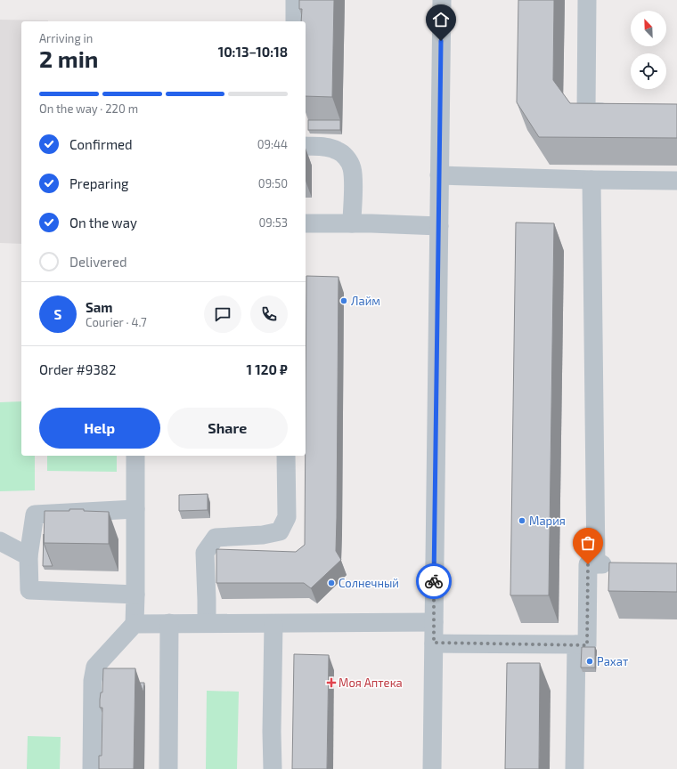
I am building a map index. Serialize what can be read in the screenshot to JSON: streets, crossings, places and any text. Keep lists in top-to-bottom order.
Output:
{
  "places": {
    "other": [
      "Лайм",
      "Мария",
      "Солнечный",
      "Рахат"
    ],
    "health": ["Моя Аптека"]
  },
  "north": "top left",
  "page": {
    "heading": ["2 min", "Arriving in", "10:13–10:18"],
    "panel": [
      "Sam",
      "Courier · 4.7",
      "Order #9382",
      "1 120 ₽"
    ],
    "bar": "On the way · 220 m",
    "list": [
      ["Confirmed", "09:44"],
      ["Preparing", "09:50"],
      ["On the way", "09:53"],
      "Delivered"
    ],
    "round": "S",
    "buttons": ["Help", "Share"]
  }
}
